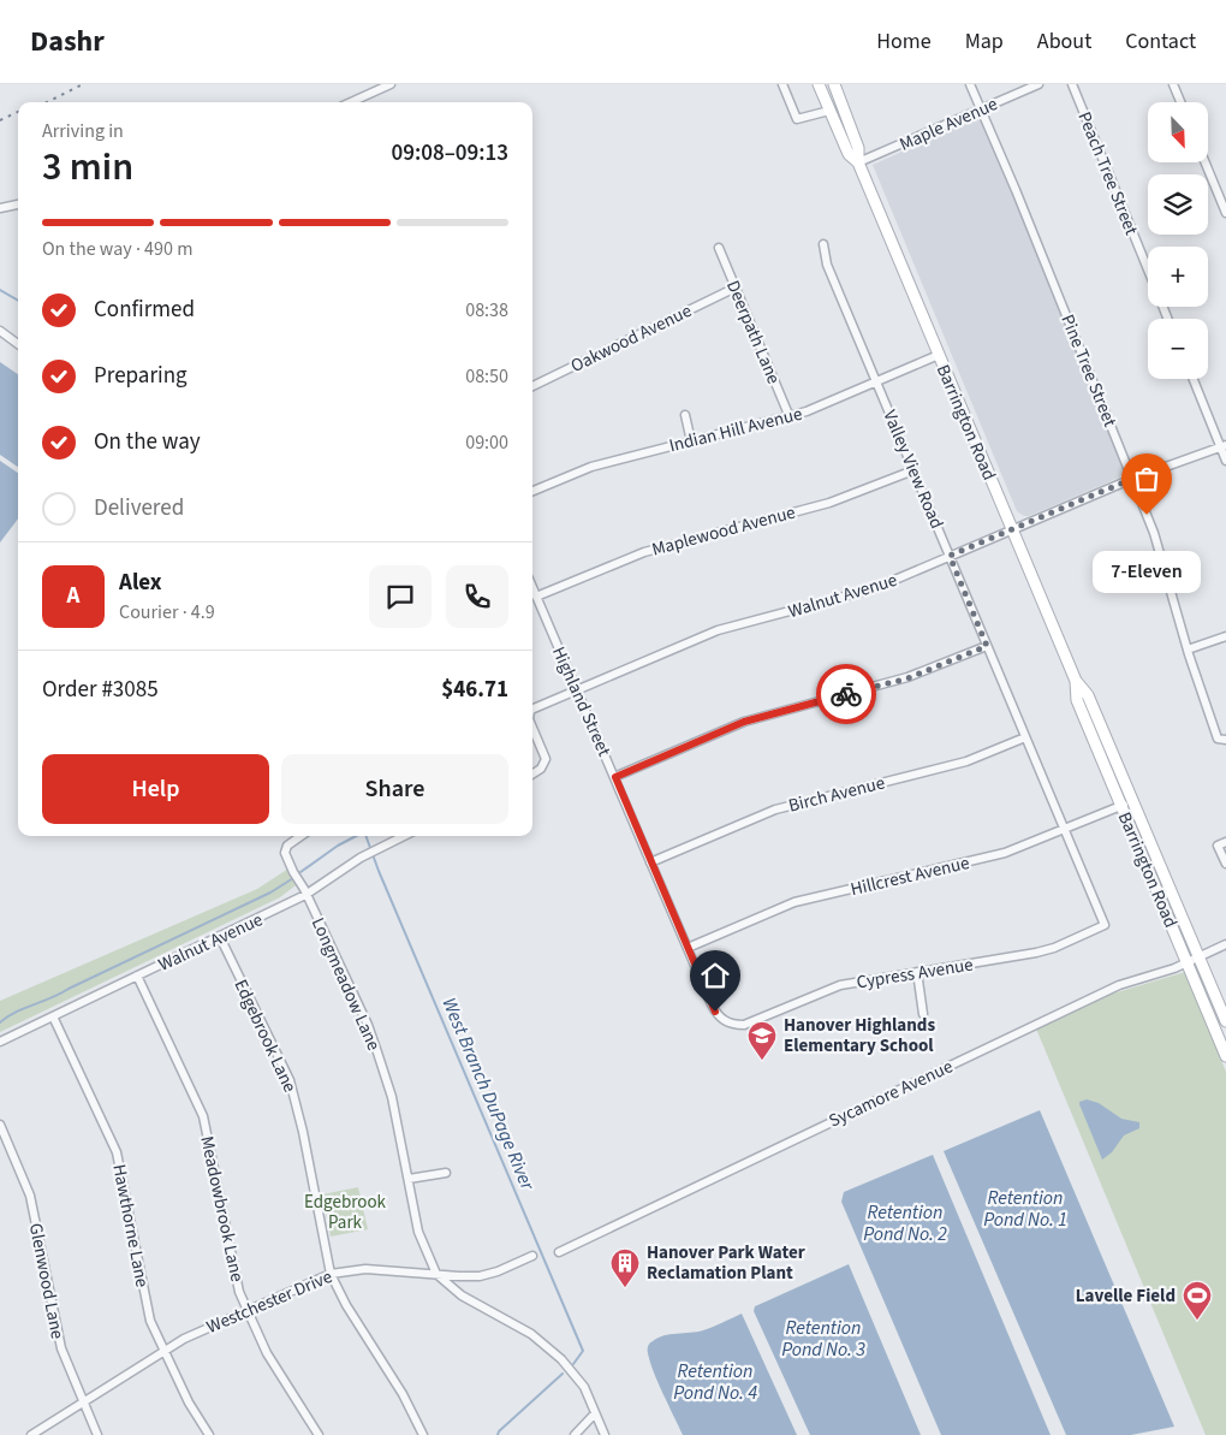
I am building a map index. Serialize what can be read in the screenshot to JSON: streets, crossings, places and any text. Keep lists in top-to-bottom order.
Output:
{
  "streets": {
    "main road": ["Barrington Road"],
    "street": [
      "Maple Avenue",
      "Peach Tree Street",
      "Deerpath Lane",
      "Oakwood Avenue",
      "Pine Tree Street",
      "Indian Hill Avenue",
      "Valley View Road",
      "Maplewood Avenue",
      "Walnut Avenue",
      "Highland Street",
      "Birch Avenue",
      "Hillcrest Avenue",
      "Cypress Avenue",
      "Longmeadow Lane",
      "Edgebrook Lane",
      "Sycamore Avenue",
      "Meadowbrook Lane",
      "Hawthorne Lane",
      "Glenwood Lane",
      "Westchester Drive"
    ]
  },
  "crossings": [
    ["Maple Avenue", "Pine Tree Street"],
    ["Maple Avenue", "Barrington Road"],
    ["Deerpath Lane", "Oakwood Avenue"],
    ["Deerpath Lane", "Indian Hill Avenue"],
    ["Pine Tree Street", "Walnut Avenue"],
    ["Barrington Road", "Indian Hill Avenue"],
    ["Barrington Road", "Walnut Avenue"],
    ["Barrington Road", "Hillcrest Avenue"],
    ["Barrington Road", "Sycamore Avenue"],
    ["Indian Hill Avenue", "Valley View Road"],
    ["Valley View Road", "Maplewood Avenue"],
    ["Valley View Road", "Walnut Avenue"],
    ["Valley View Road", "Birch Avenue"],
    ["Valley View Road", "Hillcrest Avenue"],
    ["Valley View Road", "Cypress Avenue"],
    ["Maplewood Avenue", "Highland Street"],
    ["Walnut Avenue", "Highland Street"],
    ["Walnut Avenue", "Longmeadow Lane"],
    ["Walnut Avenue", "Edgebrook Lane"],
    ["Walnut Avenue", "Meadowbrook Lane"],
    ["Walnut Avenue", "Hawthorne Lane"],
    ["Highland Street", "Birch Avenue"],
    ["Highland Street", "Hillcrest Avenue"],
    ["Highland Street", "Cypress Avenue"],
    ["Longmeadow Lane", "Westchester Drive"],
    ["Edgebrook Lane", "Westchester Drive"],
    ["Meadowbrook Lane", "Westchester Drive"],
    ["Hawthorne Lane", "Westchester Drive"],
    ["Glenwood Lane", "Westchester Drive"]
  ],
  "water": [
    "West Branch DuPage River",
    "Retention Pond No. 1",
    "Retention Pond No. 2",
    "Retention Pond No. 3",
    "Retention Pond No. 4"
  ],
  "parks": ["Edgebrook Park"],
  "places": {
    "other": ["7-Eleven"],
    "school or university": ["Hanover Highlands Elementary School"],
    "building": ["Hanover Park Water Reclamation Plant"],
    "sports": ["Lavelle Field"]
  },
  "north": "bottom right",
  "page": {
    "header": "Dashr",
    "nav": [
      "Home",
      "Map",
      "About",
      "Contact"
    ],
    "map_buttons": ["+", "−"],
    "heading": ["3 min", "Arriving in", "09:08–09:13"],
    "panel": [
      "Alex",
      "Courier · 4.9",
      "Order #3085",
      "$46.71"
    ],
    "bar": "On the way · 490 m",
    "list": [
      ["Confirmed", "08:38"],
      ["Preparing", "08:50"],
      ["On the way", "09:00"],
      "Delivered"
    ],
    "bubble": "7-Eleven",
    "round": "A",
    "buttons": ["Help", "Share"]
  }
}
